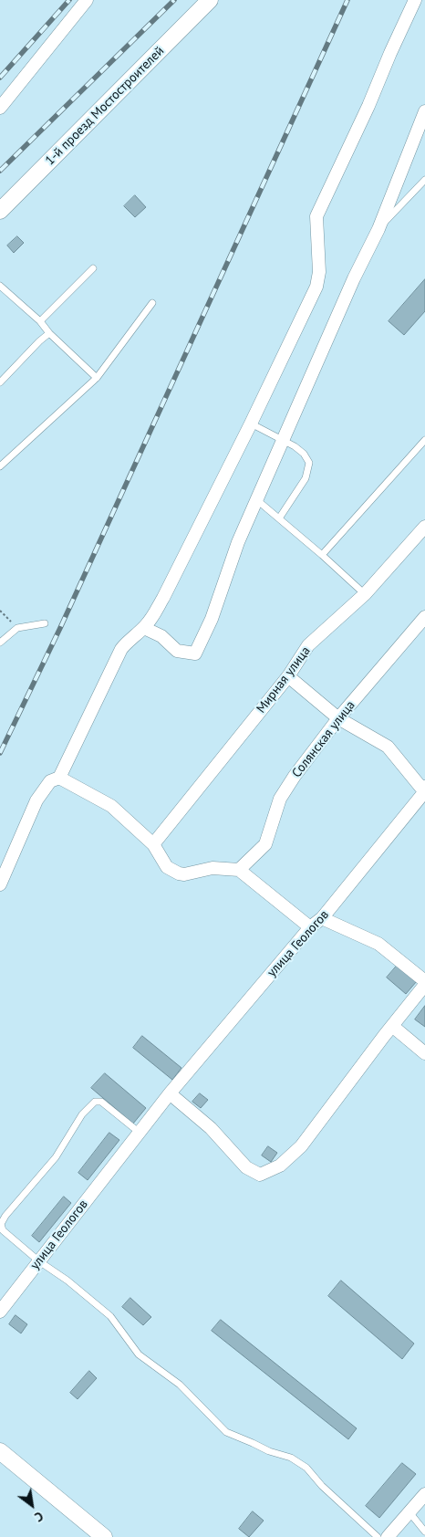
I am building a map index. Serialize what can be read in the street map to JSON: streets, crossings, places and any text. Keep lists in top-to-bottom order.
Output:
{
  "streets": {
    "street": [
      "1-й проезд Мостостроителей",
      "Мирная улица",
      "Солянская улица",
      "улица Геологов"
    ]
  },
  "north": "bottom right"
}
